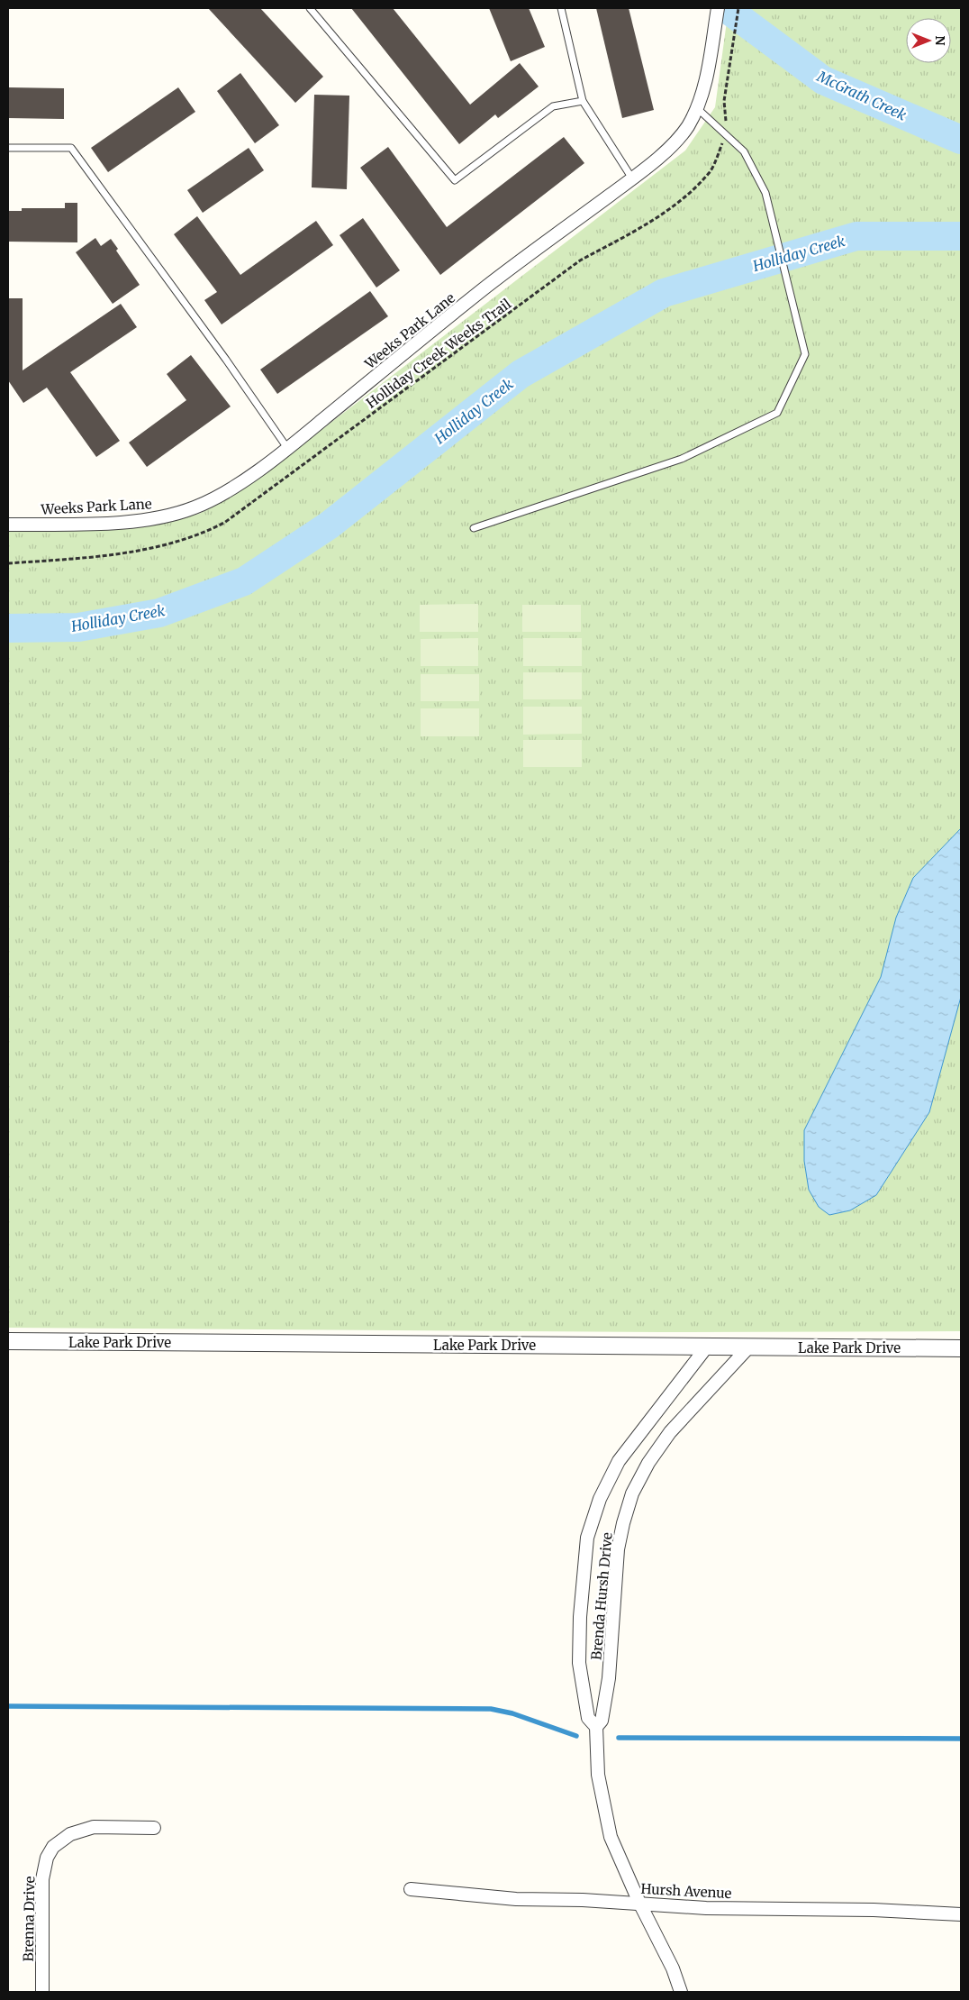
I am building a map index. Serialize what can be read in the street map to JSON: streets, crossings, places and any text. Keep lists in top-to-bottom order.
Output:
{
  "streets": {
    "street": [
      "Weeks Park Lane",
      "Lake Park Drive",
      "Brenda Hursh Drive",
      "Hursh Avenue",
      "Brenna Drive"
    ],
    "path": ["Holliday Creek Weeks Trail"]
  },
  "crossings": [
    ["Lake Park Drive", "Brenda Hursh Drive"],
    ["Brenda Hursh Drive", "Hursh Avenue"]
  ],
  "water": ["McGrath Creek", "Holliday Creek"],
  "north": "right"
}
